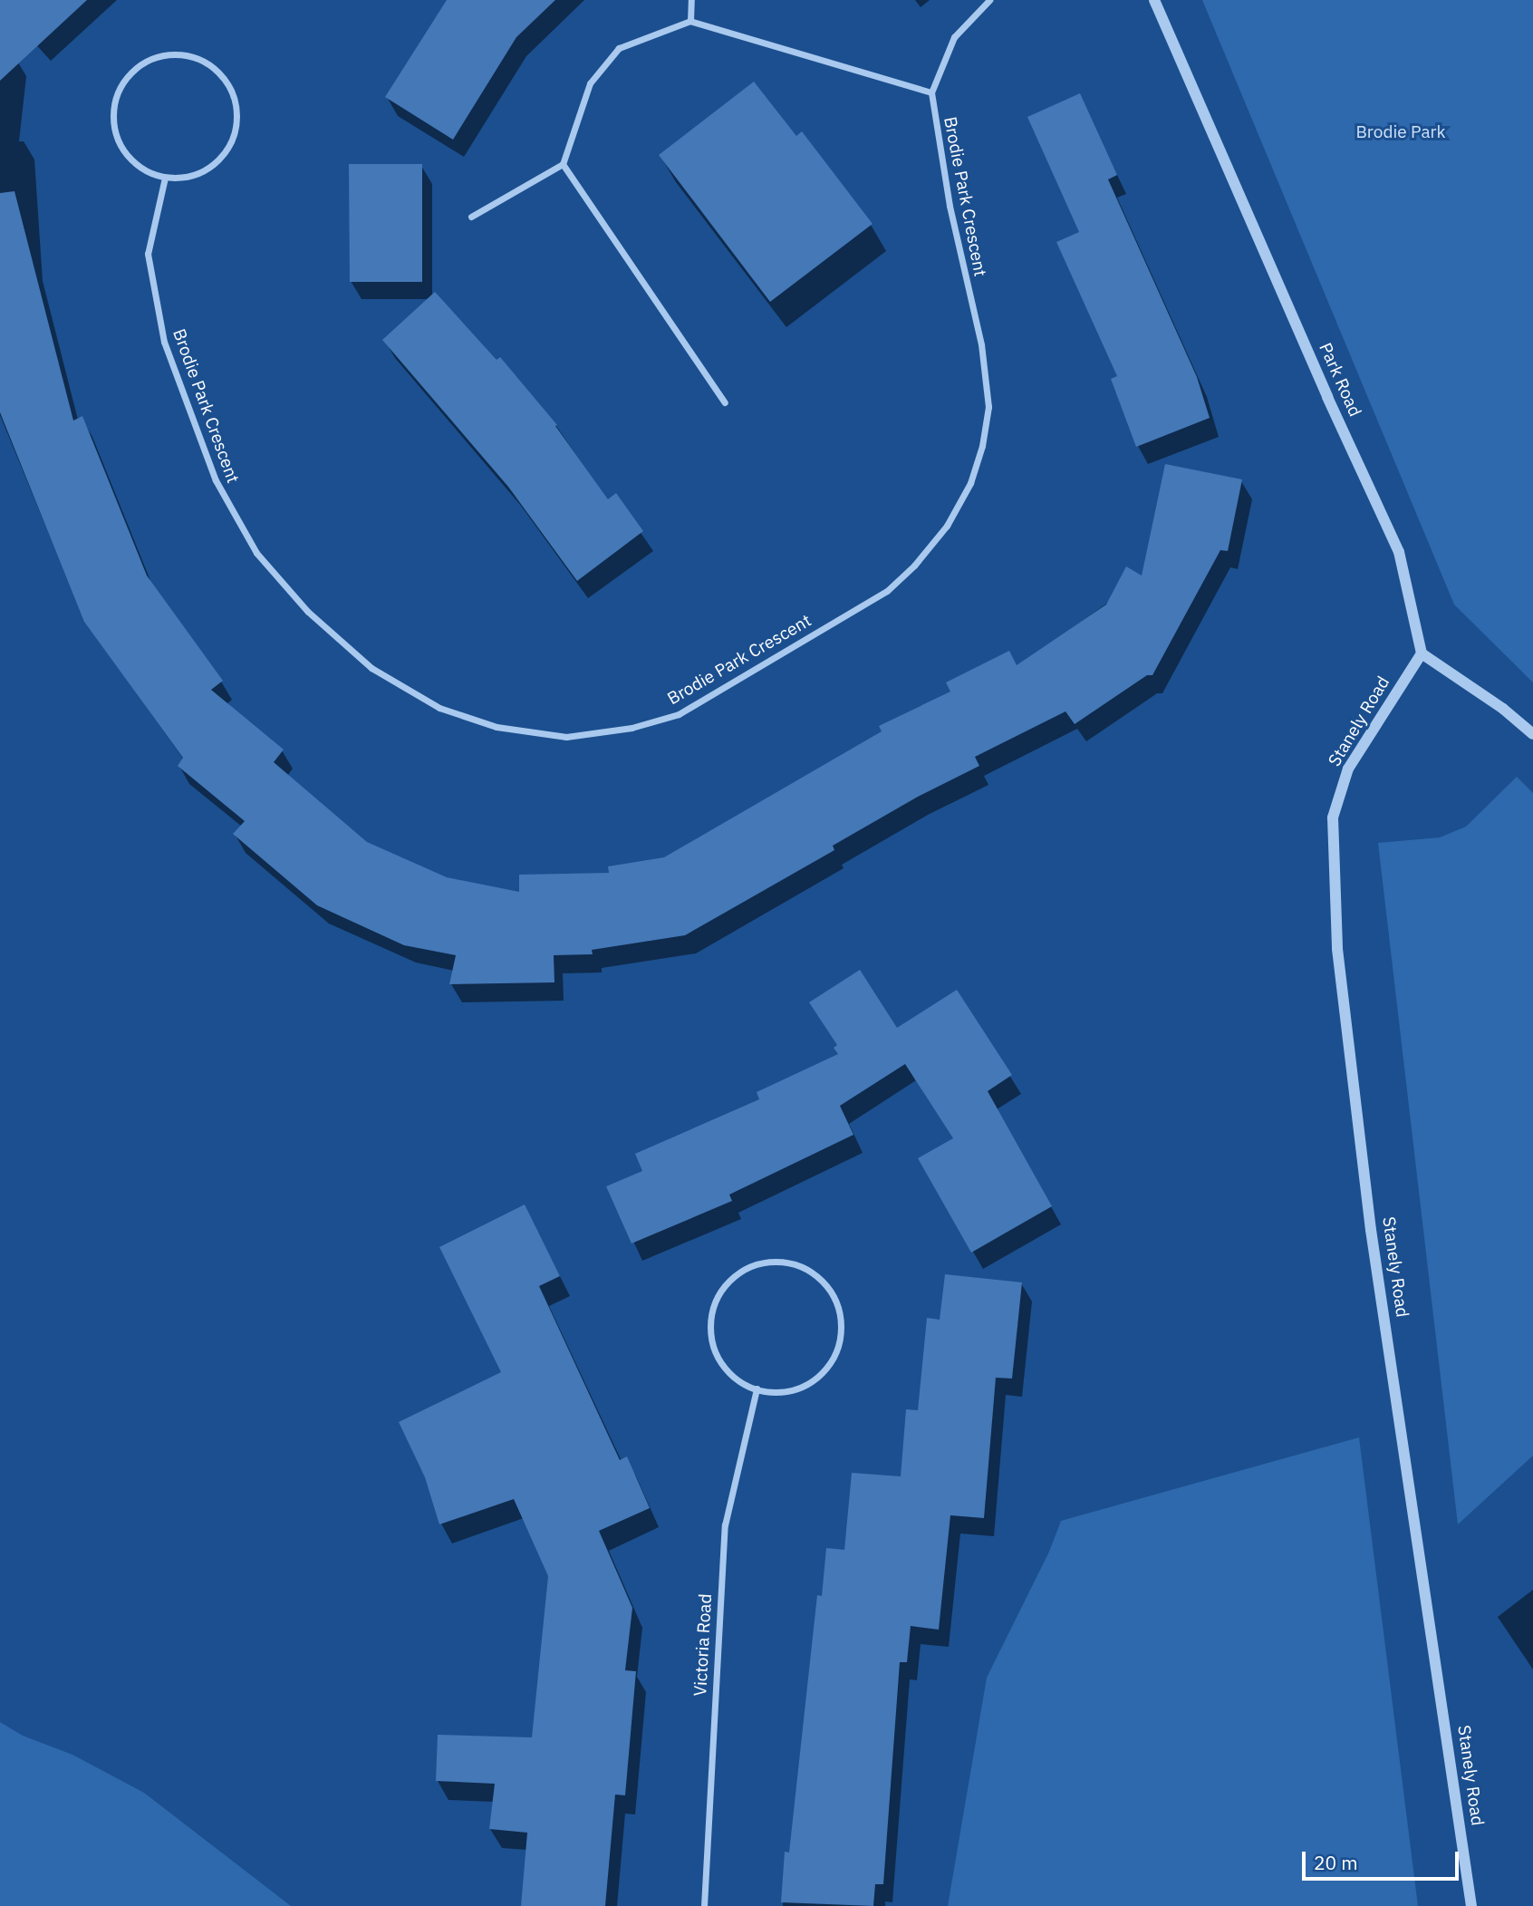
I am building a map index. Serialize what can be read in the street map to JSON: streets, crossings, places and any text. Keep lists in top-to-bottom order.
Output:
{
  "streets": {
    "street": [
      "Brodie Park Crescent",
      "Park Road",
      "Stanely Road",
      "Victoria Road"
    ]
  },
  "crossings": [
    ["Park Road", "Stanely Road"]
  ],
  "parks": ["Brodie Park"],
  "scale_bar": "20 m"
}
